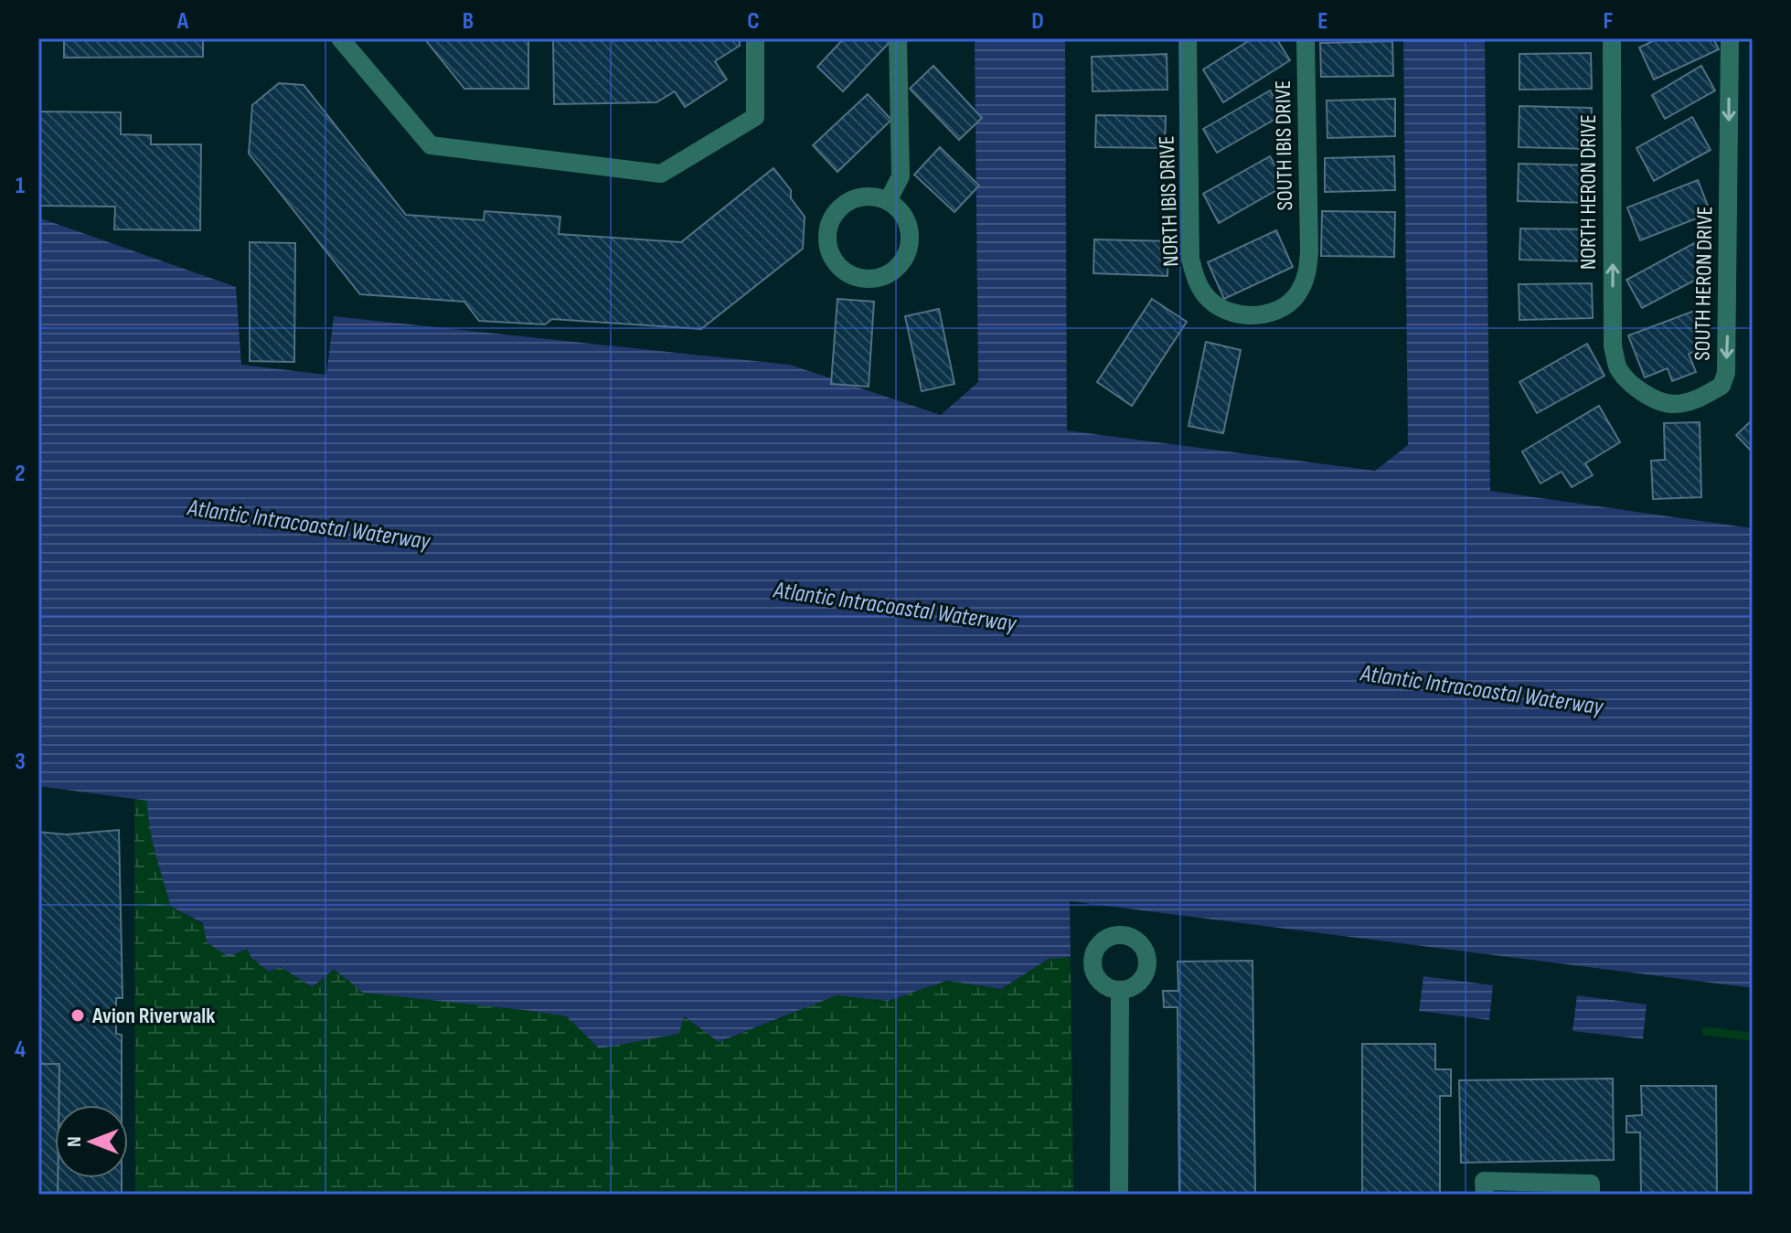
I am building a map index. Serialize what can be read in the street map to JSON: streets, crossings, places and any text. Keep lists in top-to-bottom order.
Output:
{
  "streets": {
    "street": [
      "SOUTH IBIS DRIVE",
      "NORTH HERON DRIVE",
      "NORTH IBIS DRIVE",
      "SOUTH HERON DRIVE"
    ]
  },
  "crossings": [
    ["SOUTH IBIS DRIVE", "NORTH IBIS DRIVE"],
    ["NORTH HERON DRIVE", "SOUTH HERON DRIVE"]
  ],
  "one_way": ["NORTH HERON DRIVE"],
  "water": ["Atlantic Intracoastal Waterway"],
  "places": ["Avion Riverwalk"],
  "north": "left",
  "grid": {
    "columns": [
      "A",
      "B",
      "C",
      "D",
      "E",
      "F"
    ],
    "rows": [
      "1",
      "2",
      "3",
      "4"
    ]
  }
}
